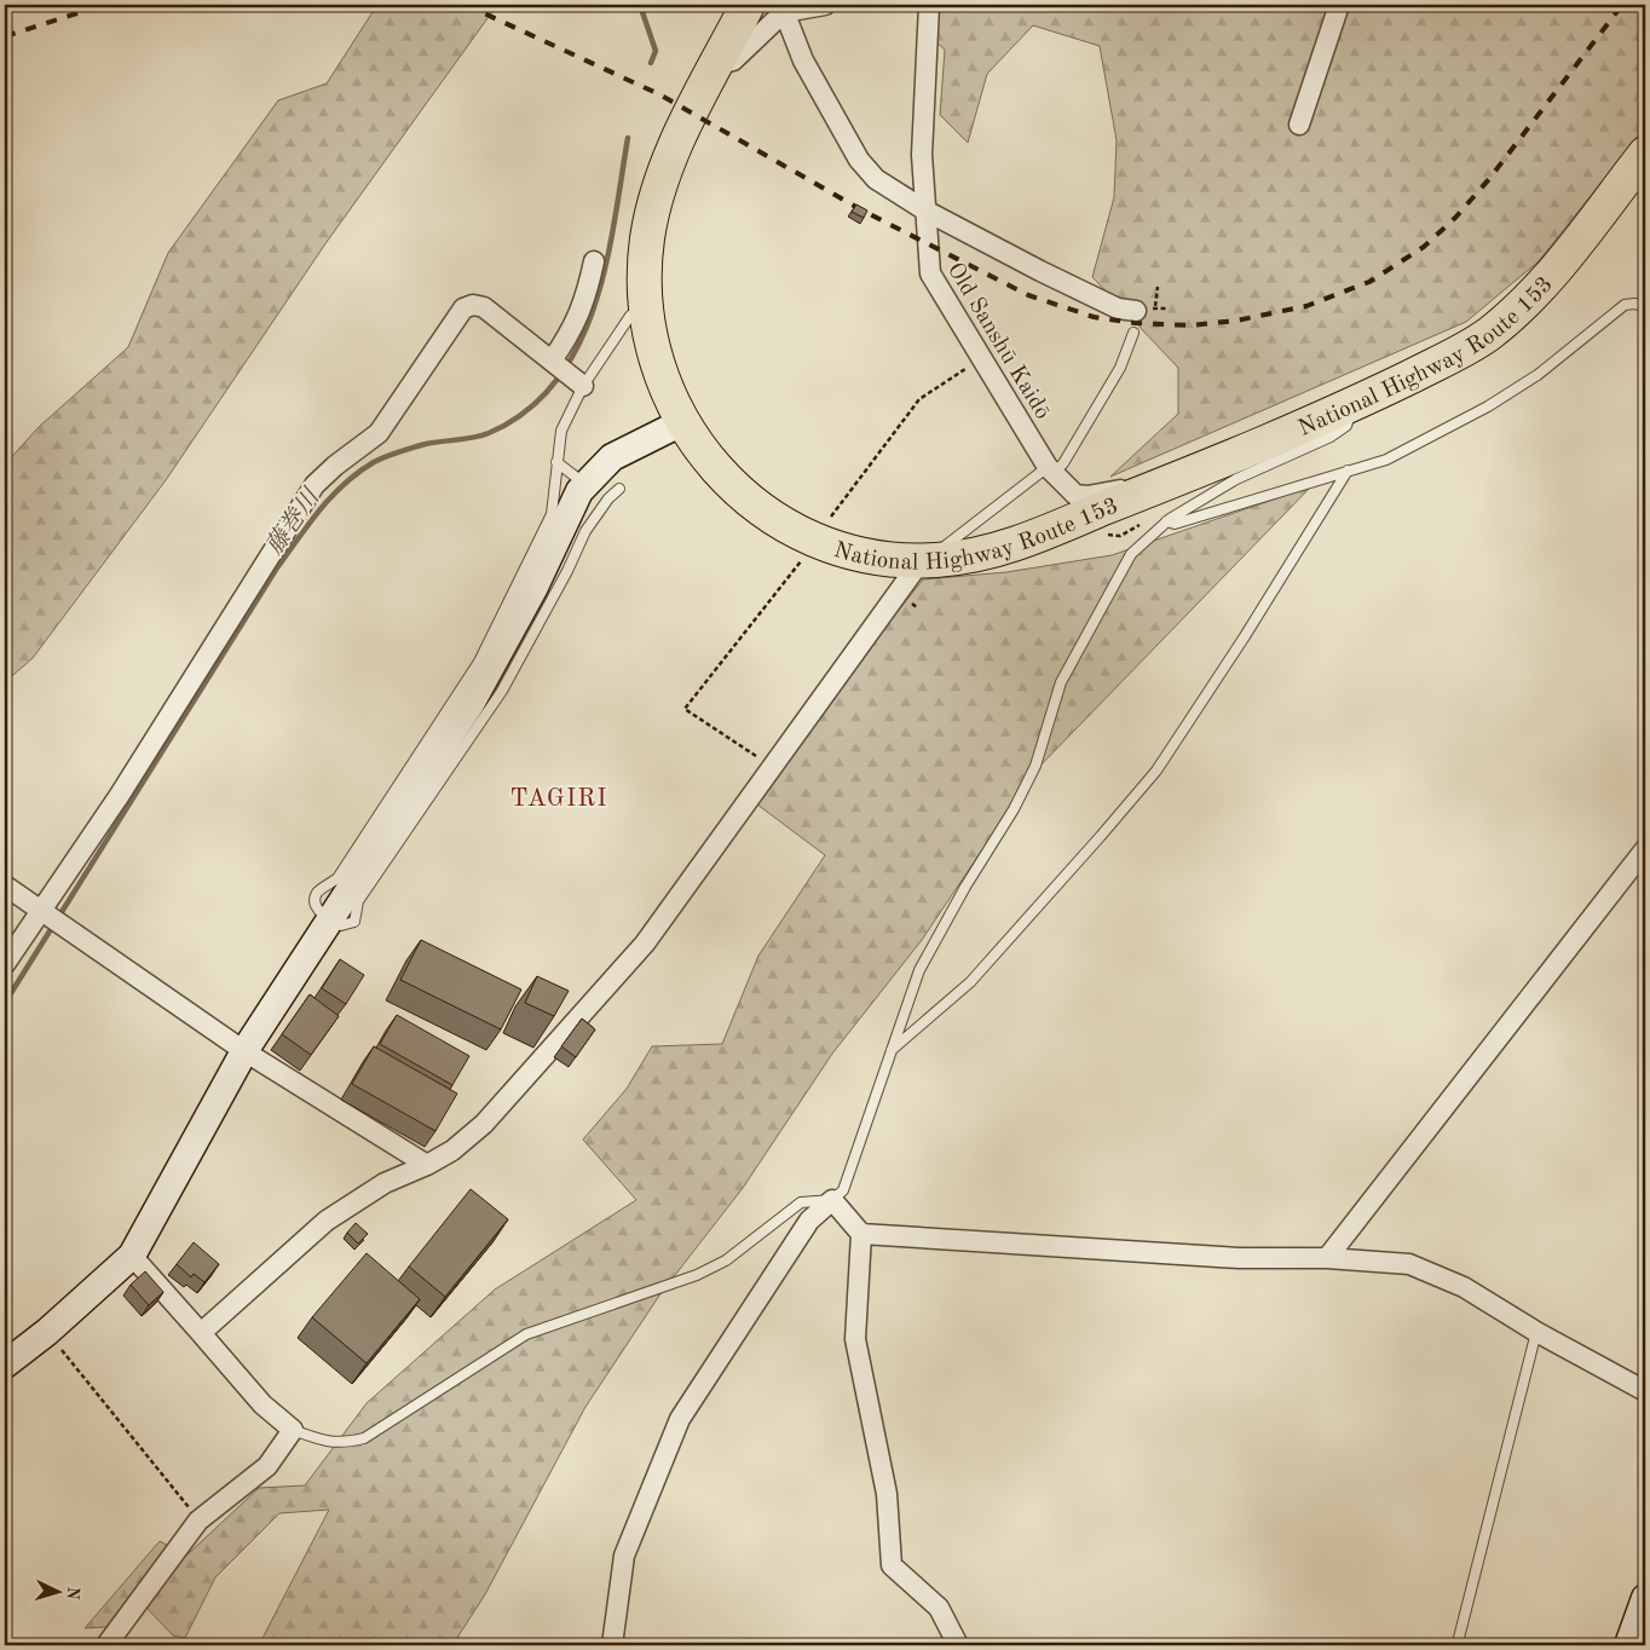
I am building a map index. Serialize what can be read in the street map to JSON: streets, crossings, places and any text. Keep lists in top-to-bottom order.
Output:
{
  "streets": {
    "highway": ["National Highway Route 153"],
    "street": ["Old Sanshū Kaidō"]
  },
  "crossings": [
    ["Old Sanshū Kaidō", "National Highway Route 153"]
  ],
  "districts": ["TAGIRI"],
  "water": ["藤巻川"],
  "north": "right"
}
